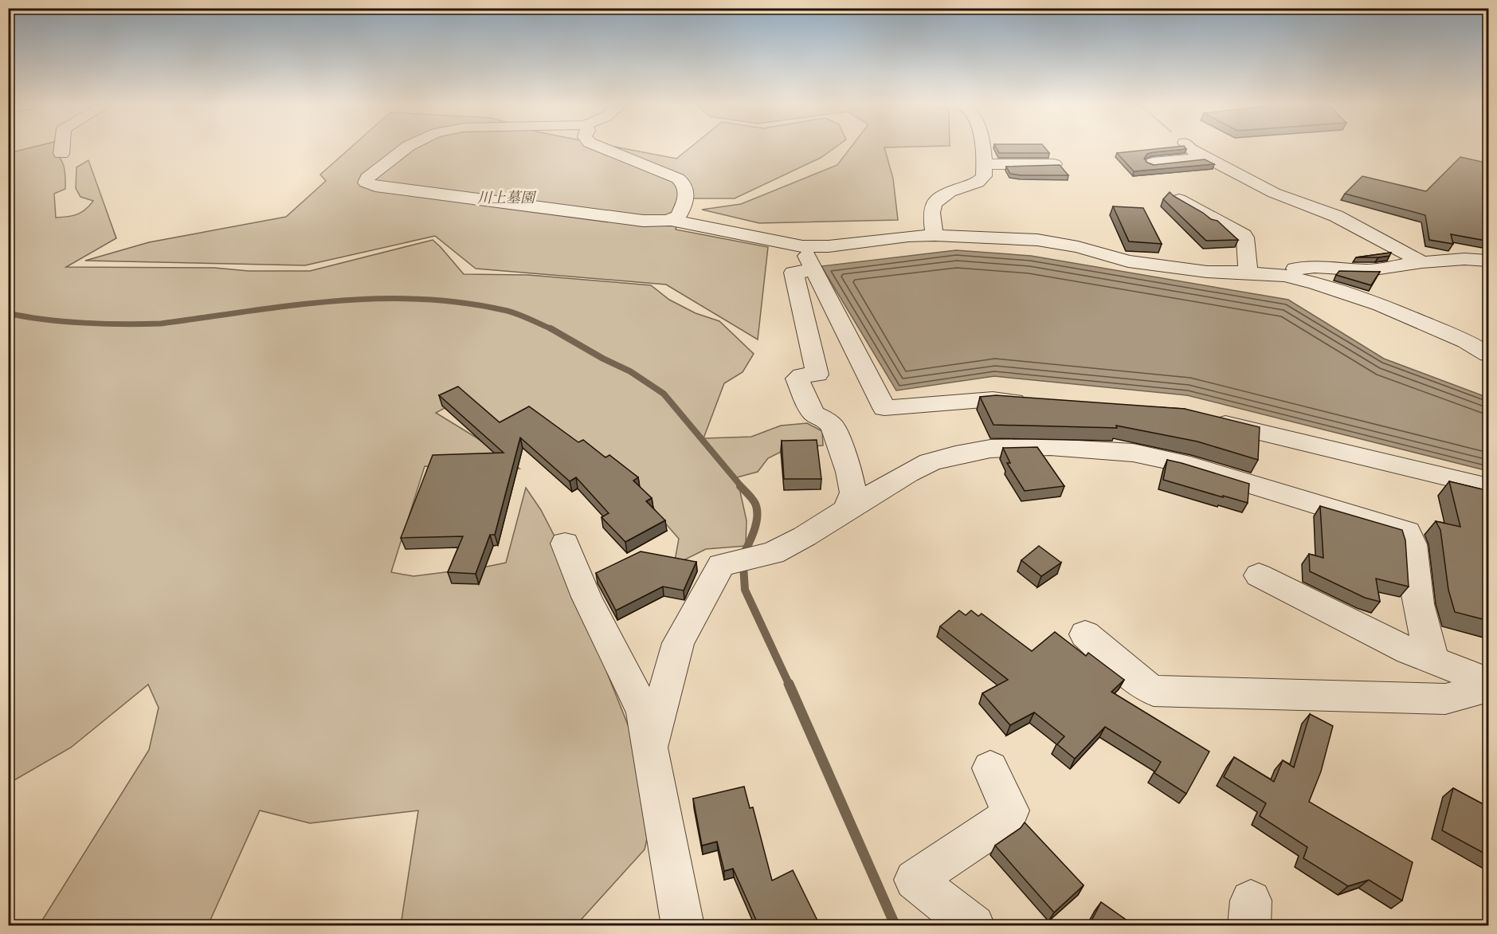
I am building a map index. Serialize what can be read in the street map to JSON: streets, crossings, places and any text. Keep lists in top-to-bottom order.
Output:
{
  "parks": ["川上墓園"]
}
